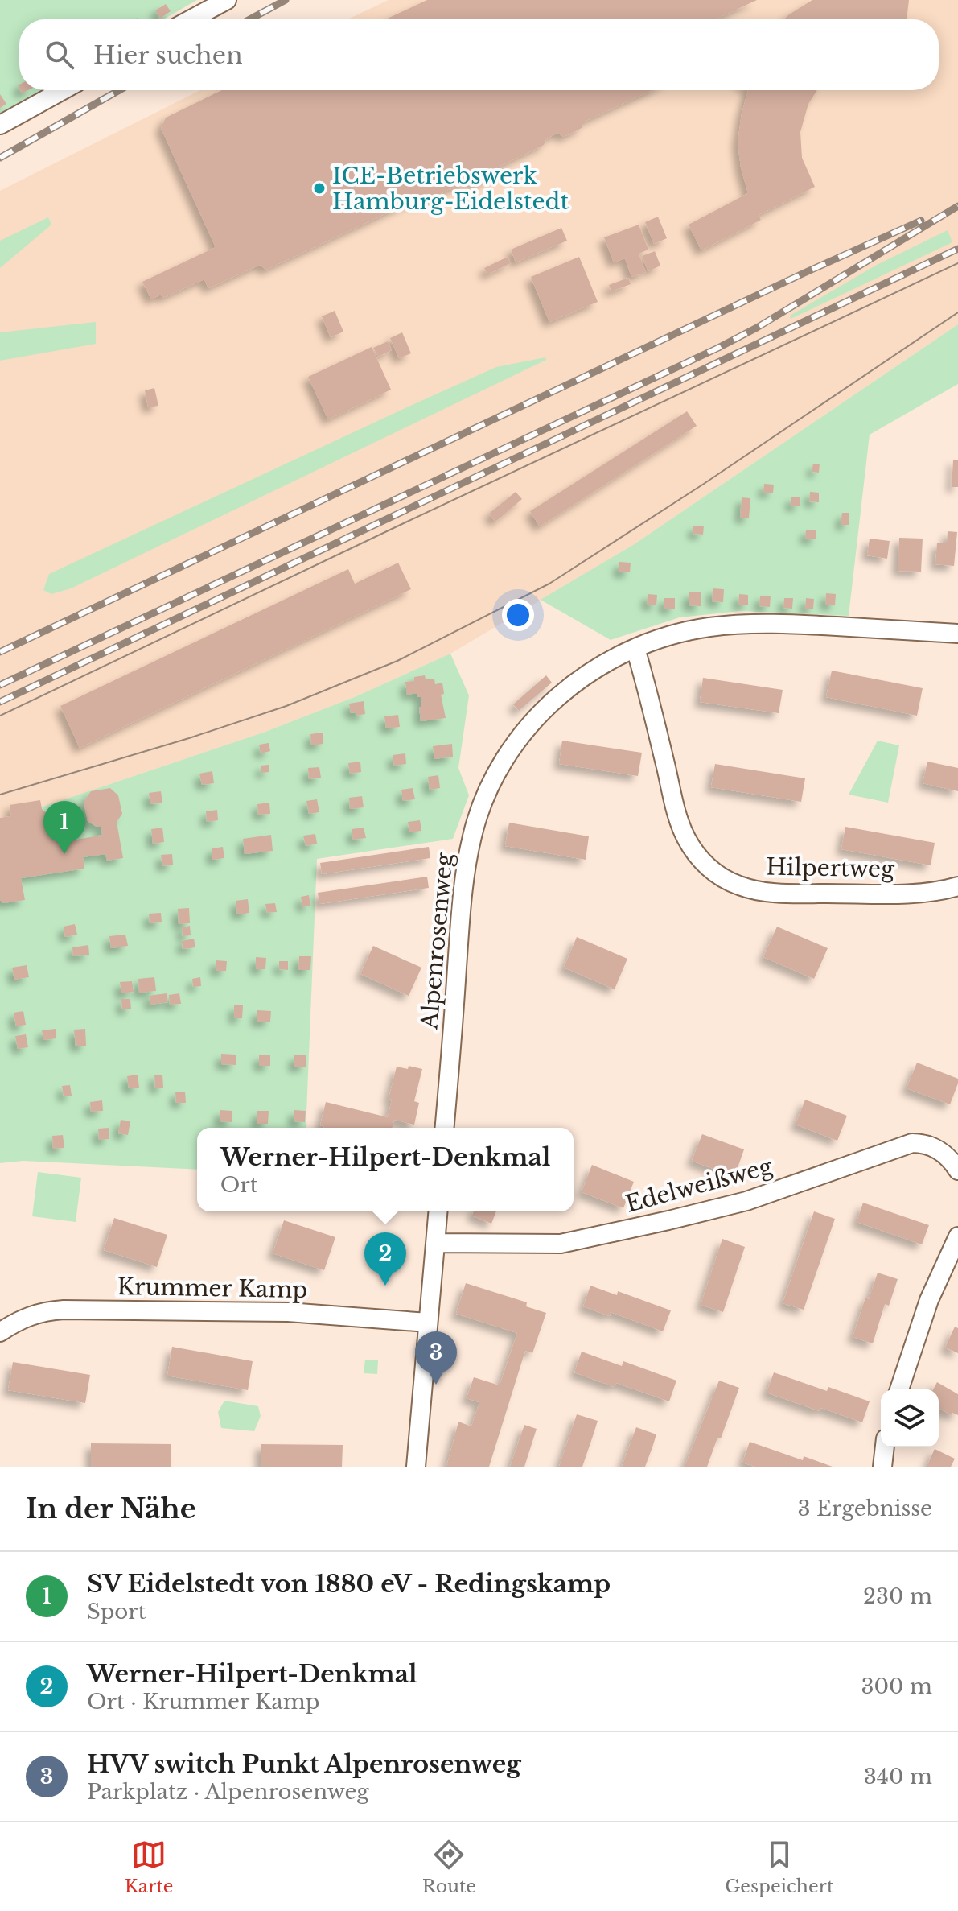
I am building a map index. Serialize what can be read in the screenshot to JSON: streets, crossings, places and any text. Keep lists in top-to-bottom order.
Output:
{
  "streets": {
    "street": [
      "Hilpertweg",
      "Alpenrosenweg",
      "Edelweißweg",
      "Krummer Kamp"
    ]
  },
  "crossings": [
    ["Hilpertweg", "Alpenrosenweg"]
  ],
  "places": ["ICE-Betriebswerk Hamburg-Eidelstedt"],
  "page": {
    "search": "Hier suchen",
    "pins": ["1", "2", "3"],
    "popup": ["Werner-Hilpert-Denkmal", "Ort"],
    "heading": ["In der Nähe", "3 Ergebnisse"],
    "list": [
      {
        "mark": "1",
        "name": "SV Eidelstedt von 1880 eV - Redingskamp",
        "note": "Sport",
        "value": "230 m"
      },
      {
        "mark": "2",
        "name": "Werner-Hilpert-Denkmal",
        "note": "Ort · Krummer Kamp",
        "value": "300 m"
      },
      {
        "mark": "3",
        "name": "HVV switch Punkt Alpenrosenweg",
        "note": "Parkplatz · Alpenrosenweg",
        "value": "340 m"
      }
    ],
    "nav": ["Karte", "Route", "Gespeichert"]
  }
}
